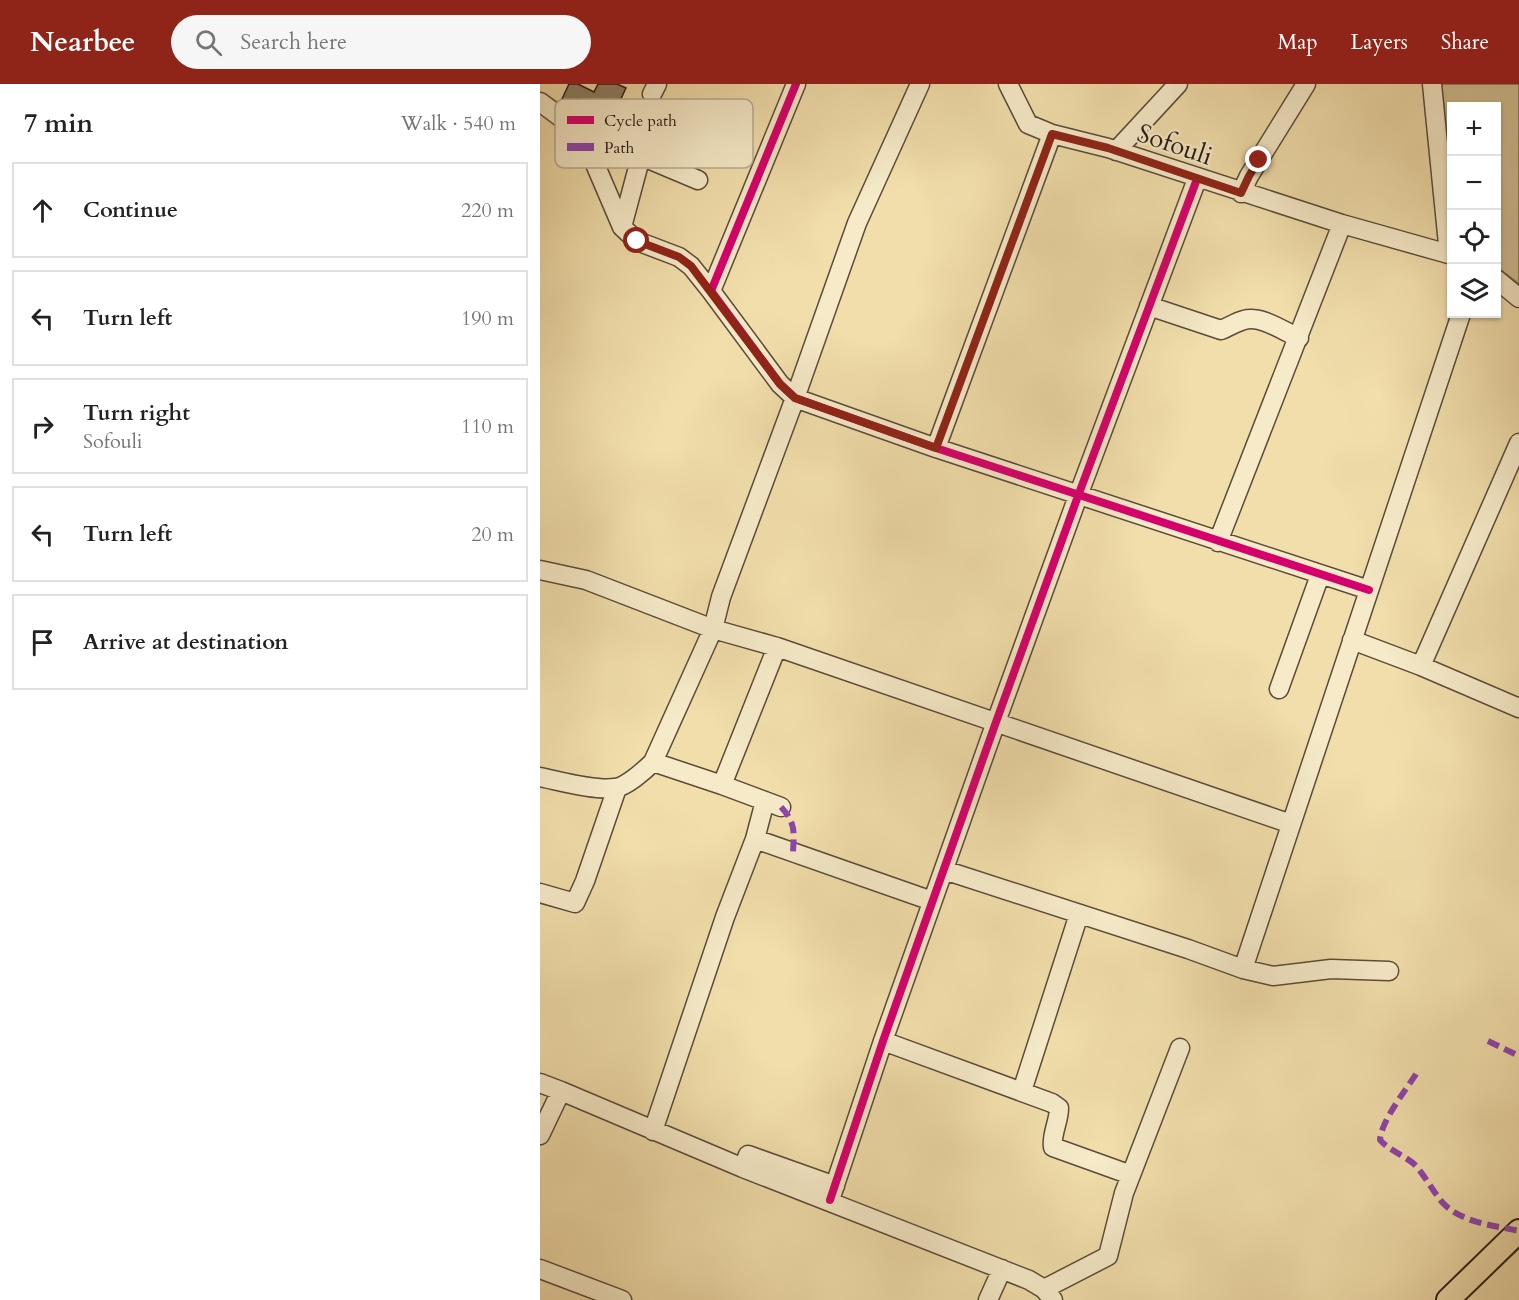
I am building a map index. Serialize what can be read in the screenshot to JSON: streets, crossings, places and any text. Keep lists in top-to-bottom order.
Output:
{
  "streets": {
    "street": ["Sofouli"]
  },
  "legend": ["Cycle path", "Path"],
  "page": {
    "header": "Nearbee",
    "search": "Search here",
    "nav": ["Map", "Layers", "Share"],
    "heading": ["7 min", "Walk · 540 m"],
    "map_buttons": ["+", "−"],
    "list": [
      ["Continue", "220 m"],
      ["Turn left", "190 m"],
      ["Turn right", "Sofouli", "110 m"],
      ["Turn left", "20 m"],
      "Arrive at destination"
    ]
  }
}
